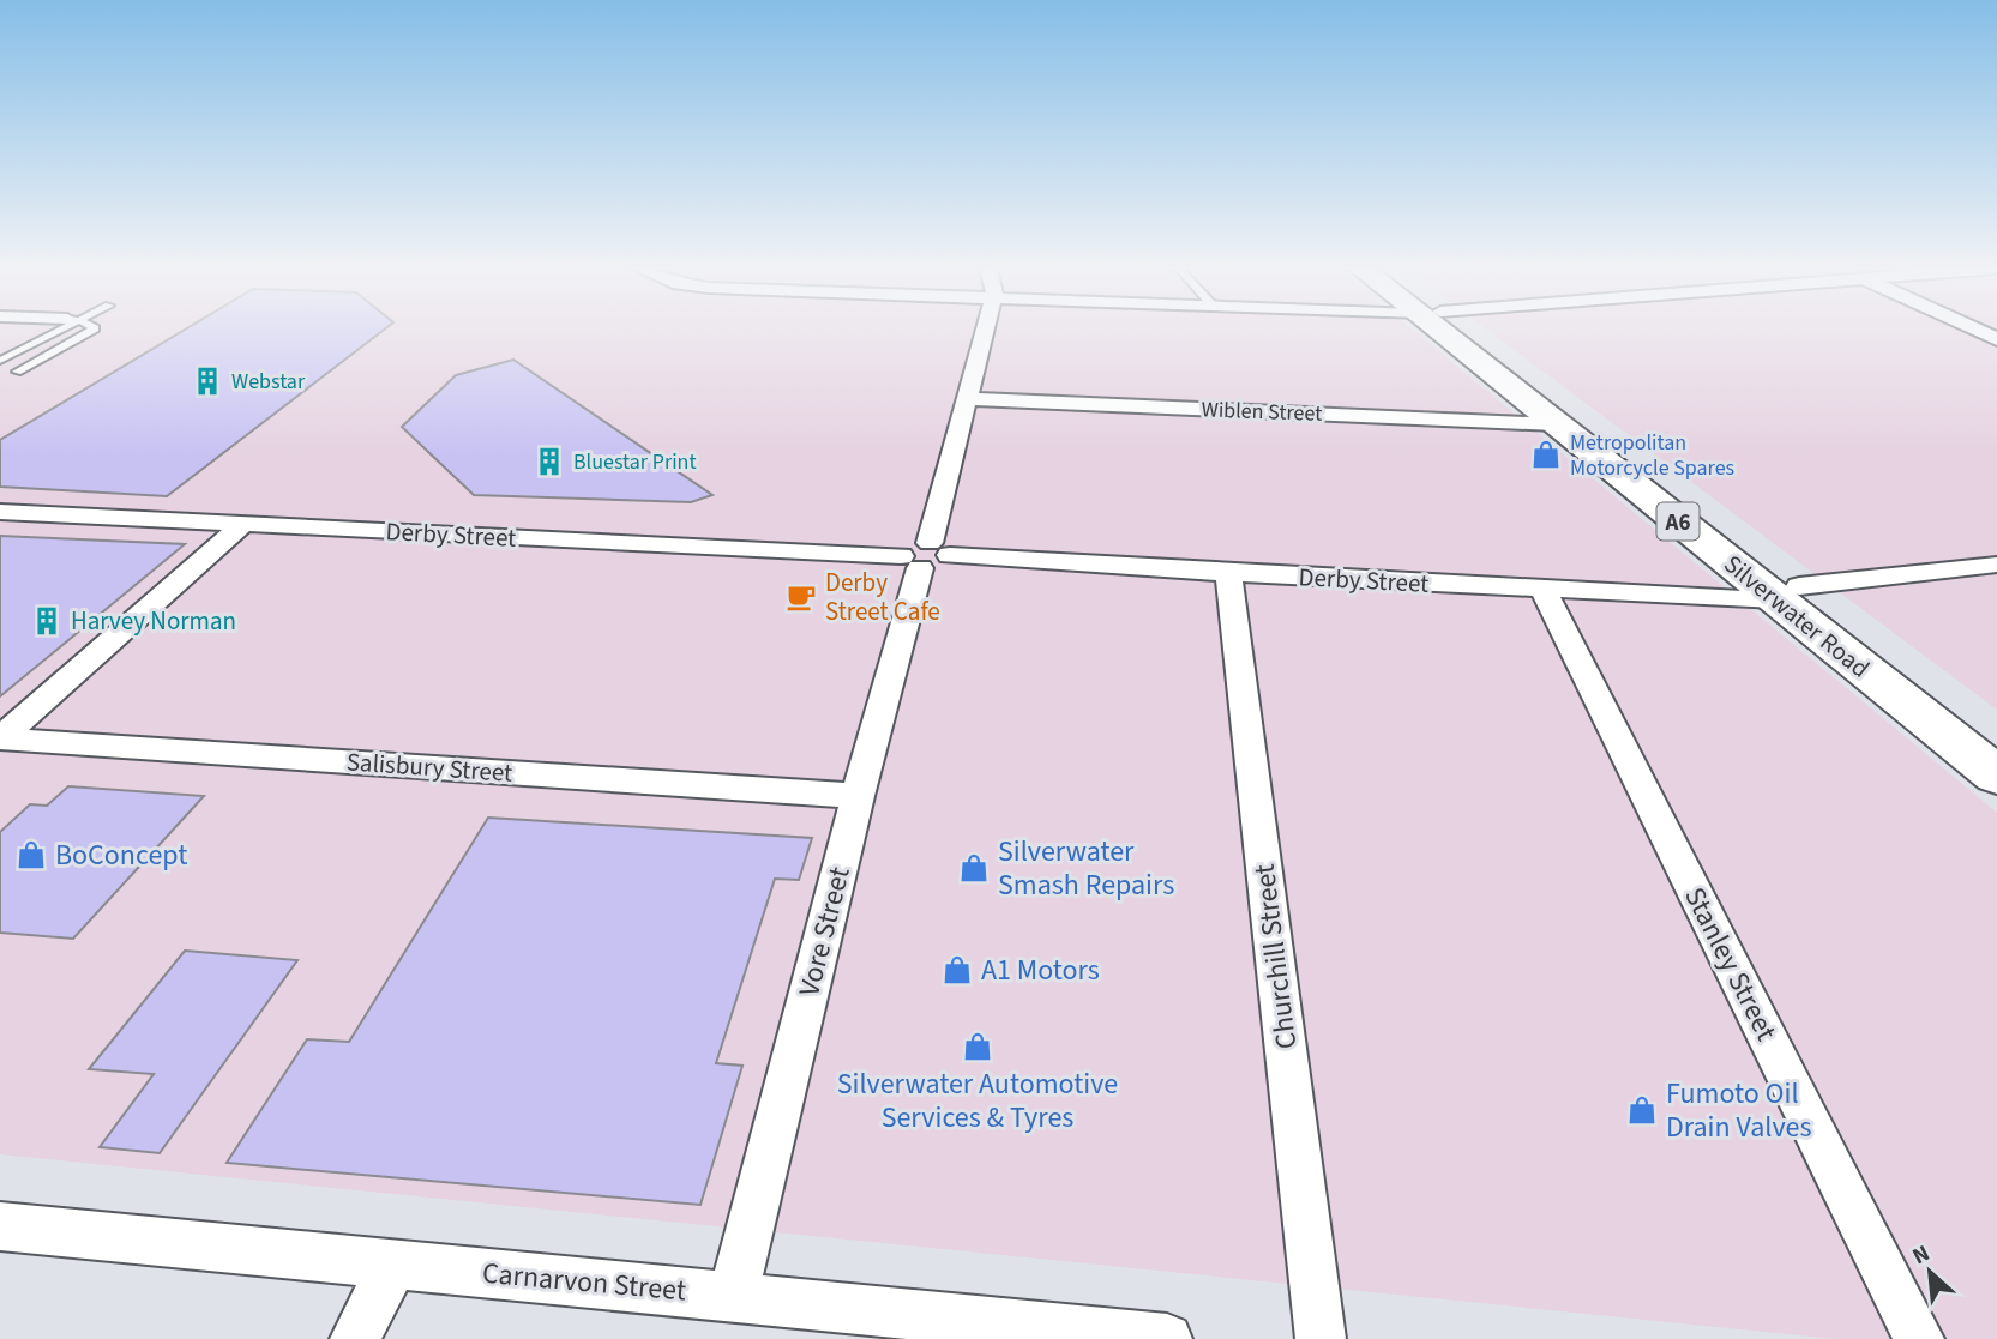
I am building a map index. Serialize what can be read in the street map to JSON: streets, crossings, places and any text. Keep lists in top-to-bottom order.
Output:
{
  "streets": {
    "highway": ["A6", "Silverwater Road"],
    "street": [
      "Wiblen Street",
      "Derby Street",
      "Salisbury Street",
      "Vore Street",
      "Churchill Street",
      "Stanley Street",
      "Carnarvon Street"
    ]
  },
  "crossings": [
    ["Wiblen Street", "Silverwater Road"],
    ["Wiblen Street", "Vore Street"],
    ["Derby Street", "Silverwater Road"],
    ["Derby Street", "Vore Street"],
    ["Derby Street", "Churchill Street"],
    ["Derby Street", "Stanley Street"],
    ["Salisbury Street", "Vore Street"],
    ["Vore Street", "Carnarvon Street"]
  ],
  "places": {
    "building": ["Webstar", "Bluestar Print", "Harvey Norman"],
    "shop": [
      "Metropolitan Motorcycle Spares",
      "BoConcept",
      "Silverwater Smash Repairs",
      "A1 Motors",
      "Silverwater Automotive Services & Tyres",
      "Fumoto Oil Drain Valves"
    ],
    "cafe": ["Derby Street Cafe"]
  },
  "north": "top left"
}
